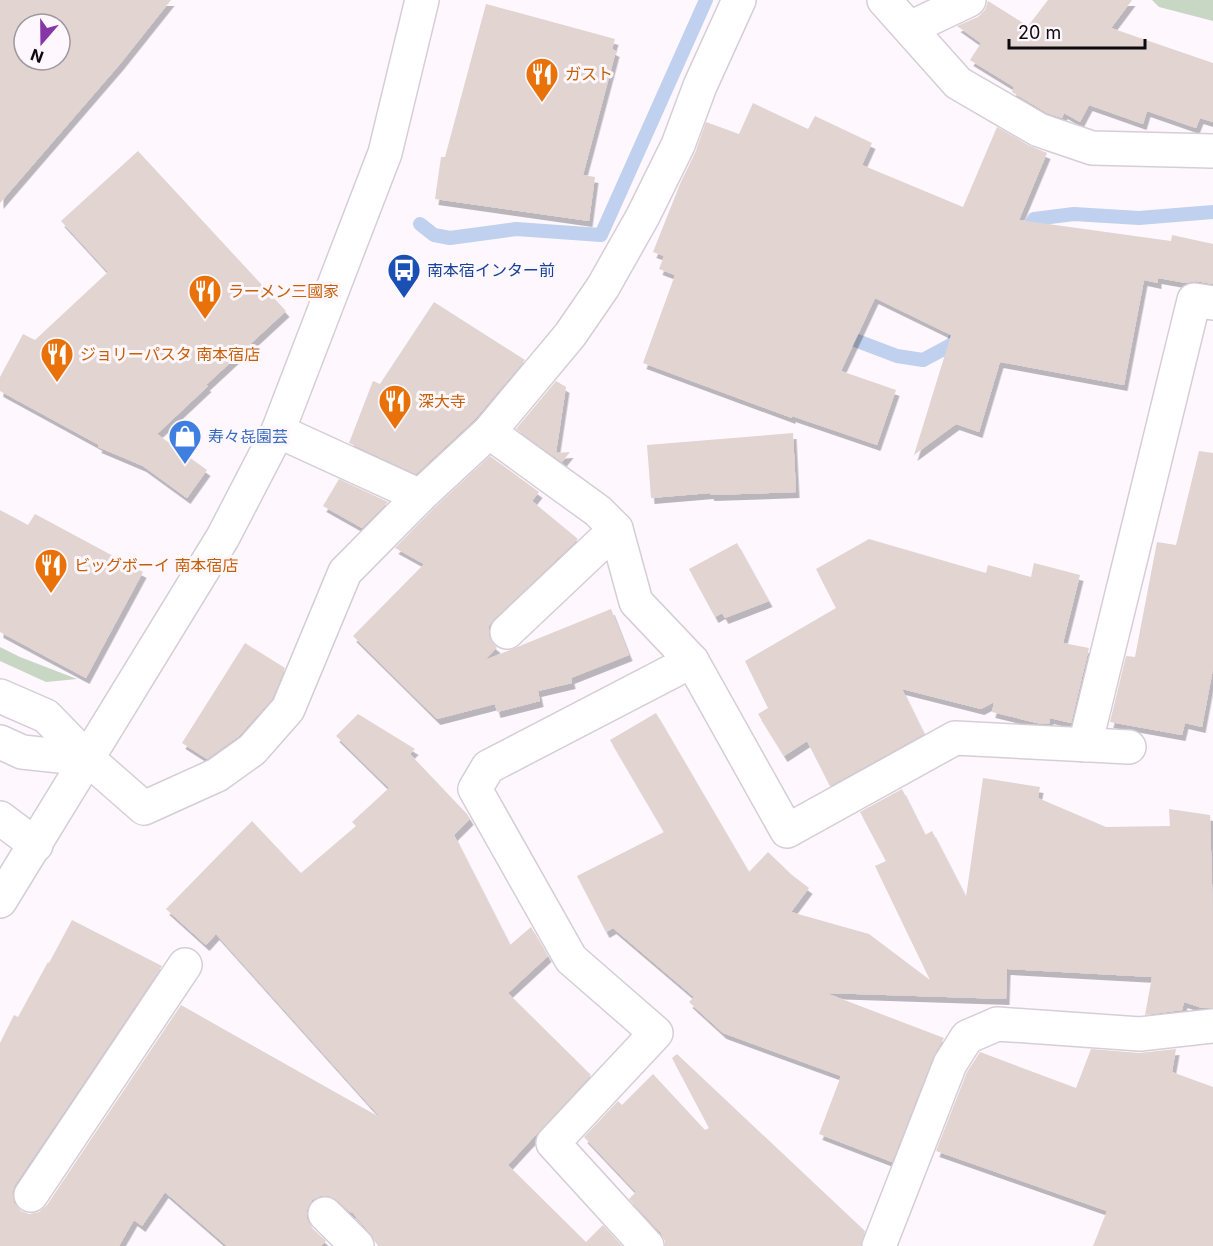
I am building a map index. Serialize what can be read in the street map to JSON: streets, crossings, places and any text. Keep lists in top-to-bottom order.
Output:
{
  "places": {
    "restaurant": [
      "ガスト",
      "ラーメン三國家",
      "ジョリーパスタ 南本宿店",
      "深大寺",
      "ビッグボーイ 南本宿店"
    ],
    "bus stop": ["南本宿インター前"],
    "shop": ["寿々㐂園芸"]
  },
  "scale_bar": "20 m",
  "north": "bottom"
}
